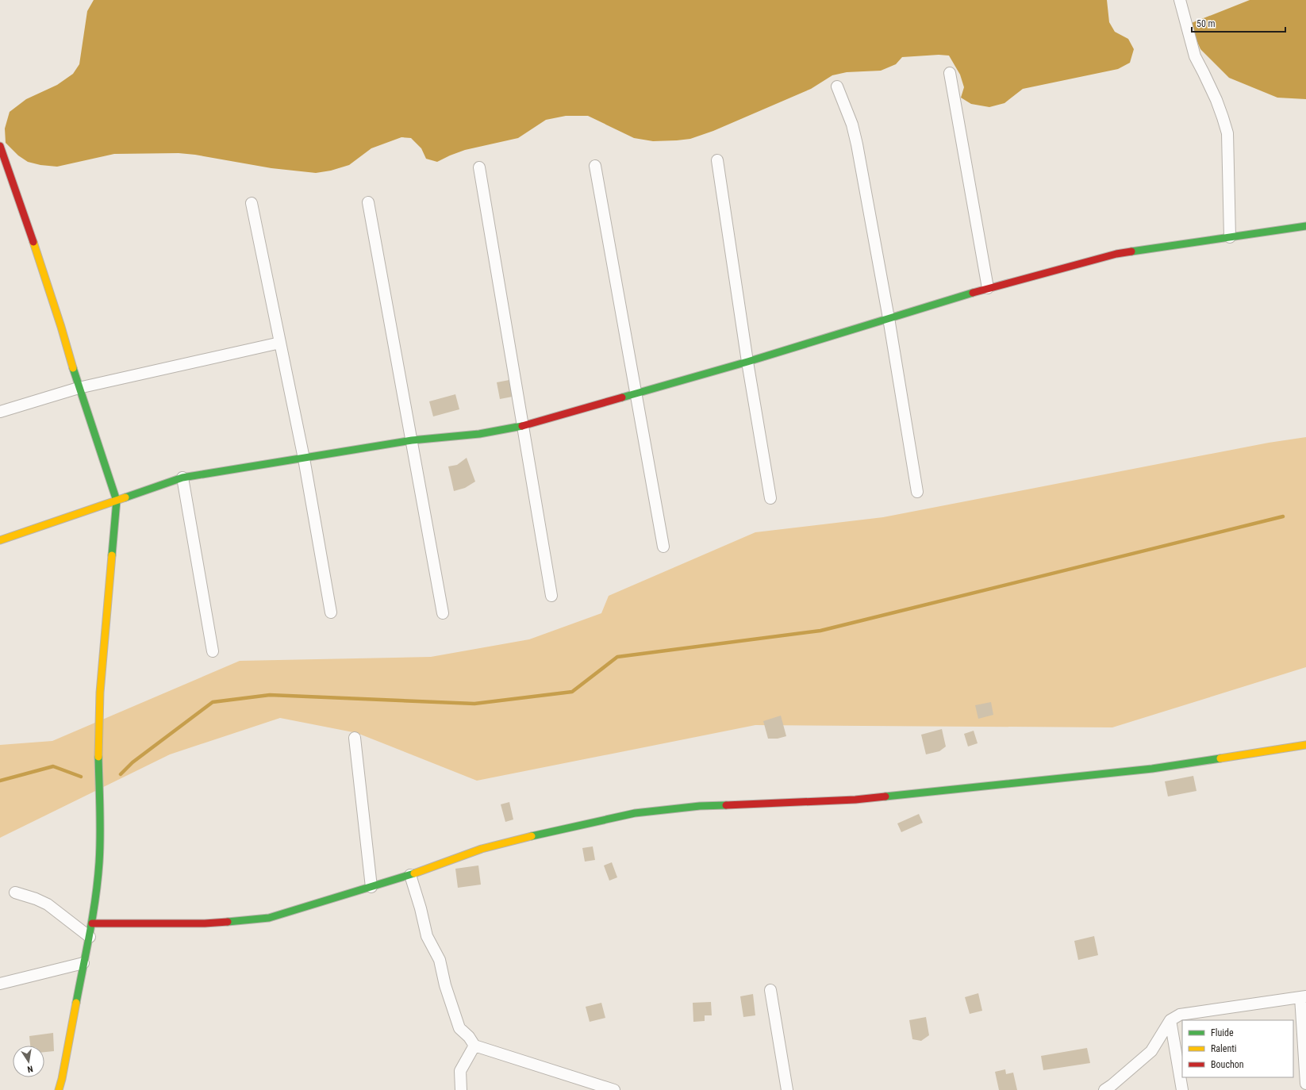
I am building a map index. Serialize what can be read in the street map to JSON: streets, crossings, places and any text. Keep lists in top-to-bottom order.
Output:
{
  "legend": ["Fluide", "Ralenti", "Bouchon"],
  "scale_bar": "50 m",
  "north": "bottom"
}
